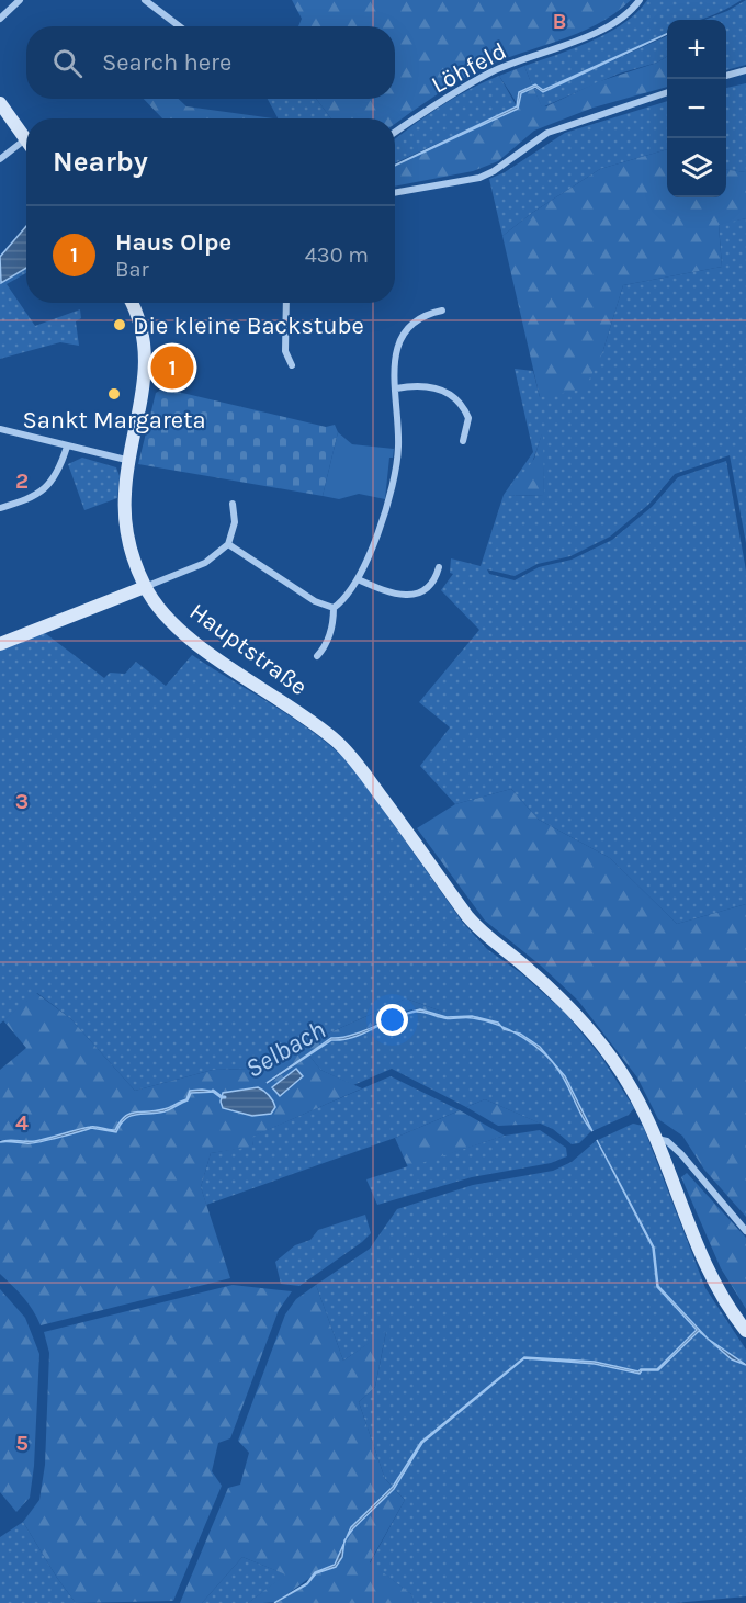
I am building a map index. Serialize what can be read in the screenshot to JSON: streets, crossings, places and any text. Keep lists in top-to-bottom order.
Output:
{
  "streets": {
    "street": ["Löhfeld", "Hauptstraße"]
  },
  "water": ["Selbach"],
  "places": ["Die kleine Backstube", "Sankt Margareta"],
  "page": {
    "map_buttons": ["+", "−"],
    "search": "Search here",
    "heading": "Nearby",
    "list": [
      {
        "mark": "1",
        "name": "Haus Olpe",
        "note": "Bar",
        "value": "430 m"
      }
    ],
    "pins": "1"
  },
  "grid": {
    "columns": ["B"],
    "rows": [
      "2",
      "3",
      "4",
      "5"
    ]
  }
}
